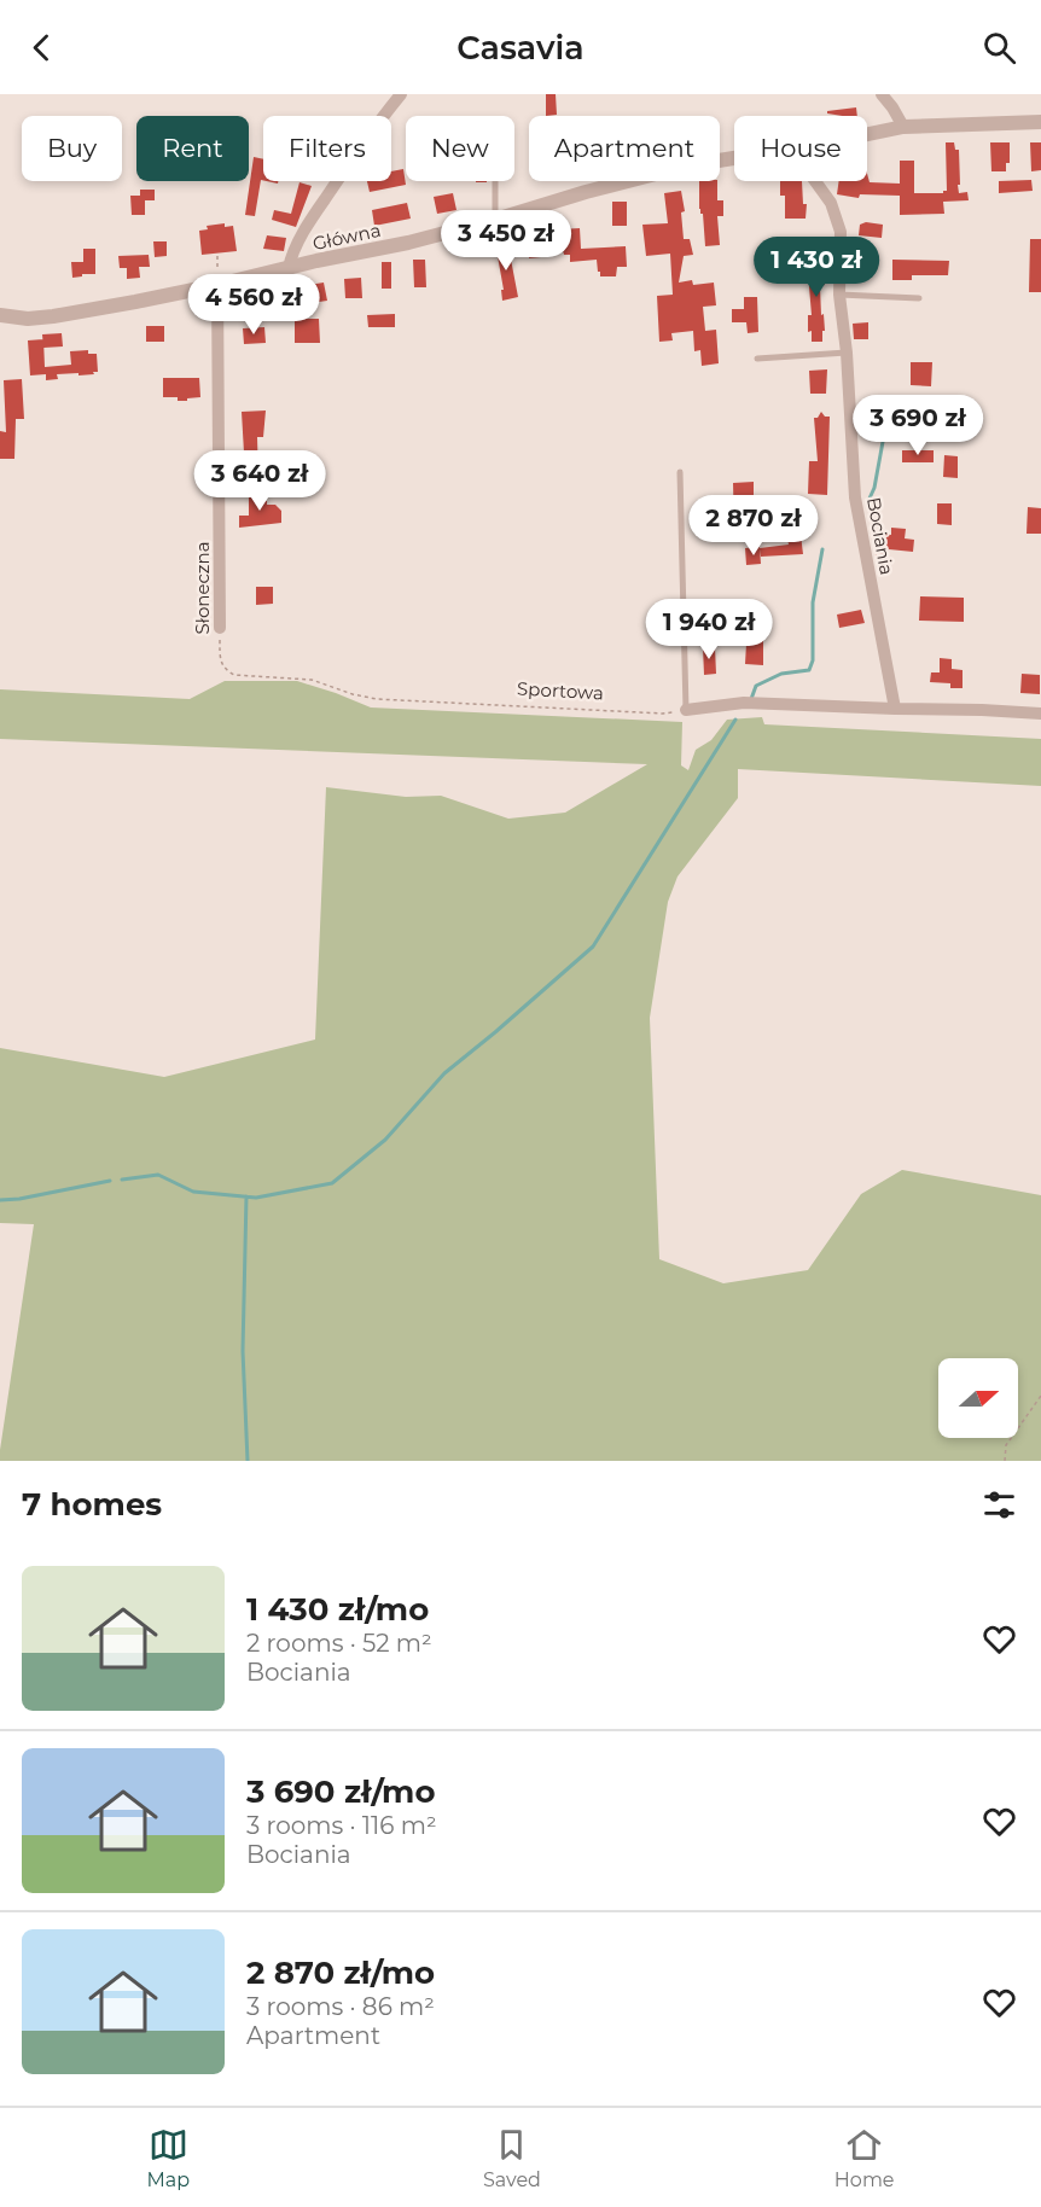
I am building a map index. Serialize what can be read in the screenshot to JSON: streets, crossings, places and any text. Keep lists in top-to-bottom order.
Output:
{
  "streets": {
    "street": ["Główna", "Bociania", "Słoneczna"],
    "path": ["Sportowa"]
  },
  "crossings": [
    ["Główna", "Słoneczna"],
    ["Słoneczna", "Sportowa"]
  ],
  "north": "right",
  "page": {
    "header": "Casavia",
    "chip": [
      "Buy",
      "Rent",
      "Filters",
      "New",
      "Apartment",
      "House"
    ],
    "price": [
      "3 450 zł",
      "1 430 zł",
      "4 560 zł",
      "3 690 zł",
      "3 640 zł",
      "2 870 zł",
      "1 940 zł"
    ],
    "heading": "7 homes",
    "list": [
      {
        "name": "1 430 zł/mo",
        "note": "2 rooms · 52 m² · Bociania"
      },
      {
        "name": "3 690 zł/mo",
        "note": "3 rooms · 116 m² · Bociania"
      },
      {
        "name": "2 870 zł/mo",
        "note": "3 rooms · 86 m² · Apartment"
      }
    ],
    "tabs": ["Map", "Saved", "Home"]
  }
}
